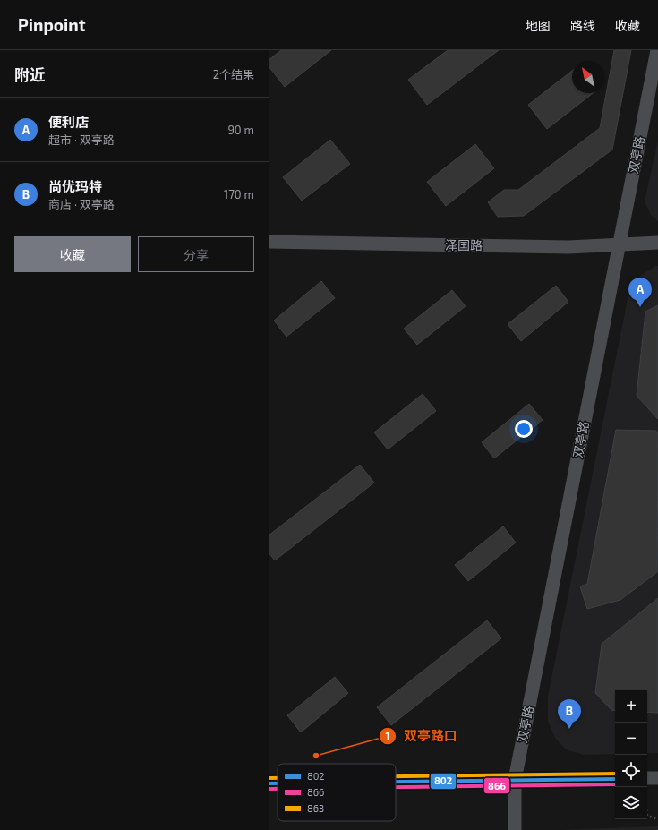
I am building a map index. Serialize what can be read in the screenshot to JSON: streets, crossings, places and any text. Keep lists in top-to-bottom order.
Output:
{
  "streets": {
    "street": ["双亭路", "泽国路"]
  },
  "crossings": [
    ["双亭路", "泽国路"]
  ],
  "places": ["双亭路口"],
  "lines": ["transit line 863", "transit line 802", "transit line 866"],
  "legend": ["802", "866", "863"],
  "north": "top left",
  "page": {
    "header": "Pinpoint",
    "nav": ["地图", "路线", "收藏"],
    "heading": ["附近", "2个结果"],
    "list": [
      {
        "mark": "A",
        "name": "便利店",
        "note": "超市 · 双亭路",
        "value": "90 m"
      },
      {
        "mark": "B",
        "name": "尚优玛特",
        "note": "商店 · 双亭路",
        "value": "170 m"
      }
    ],
    "buttons": ["收藏", "分享"],
    "pins": ["A", "B"],
    "map_buttons": ["+", "−"]
  }
}
